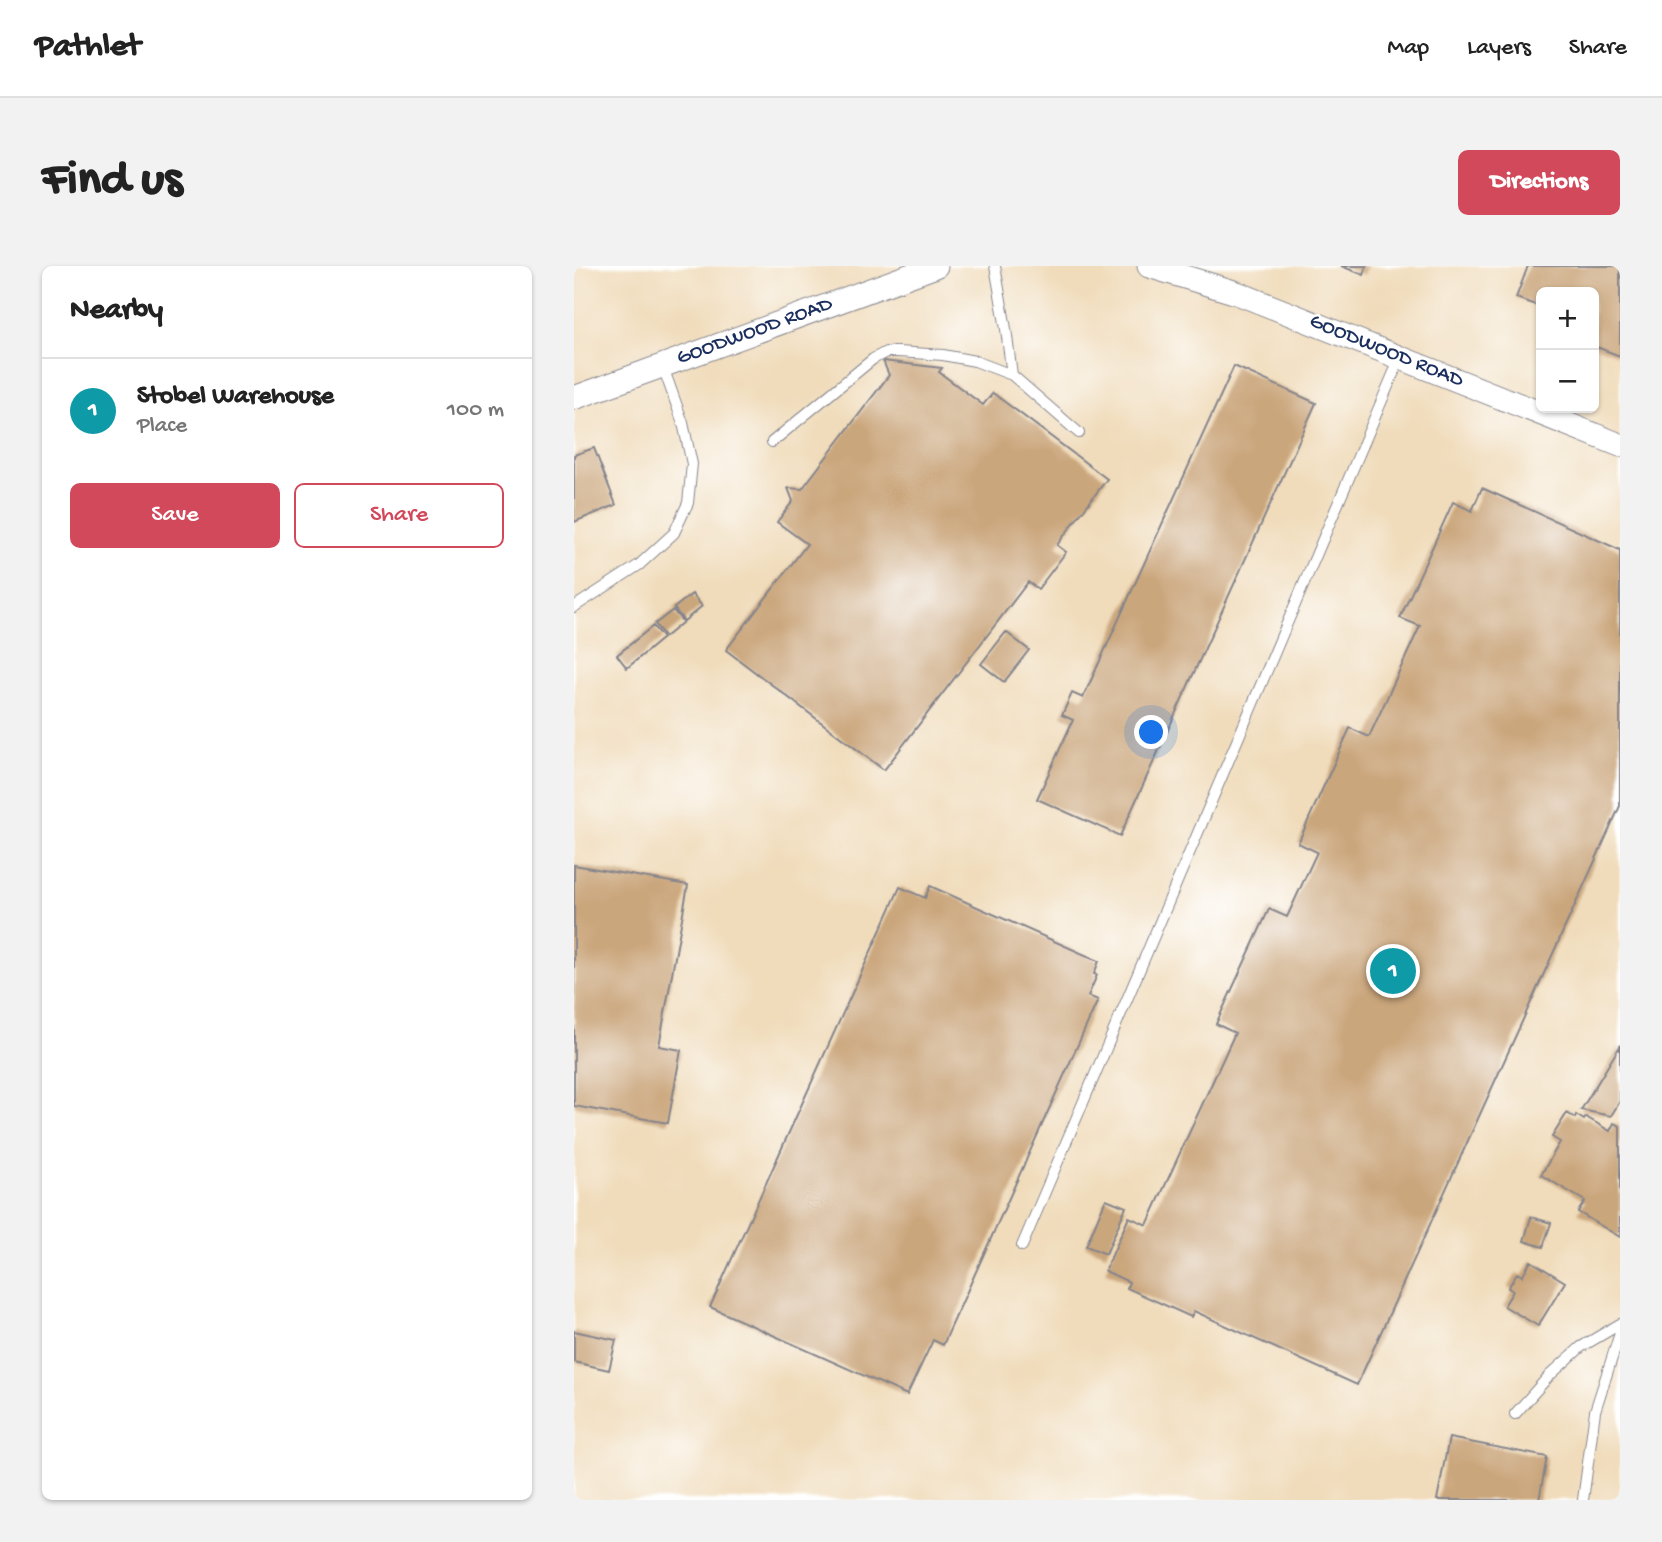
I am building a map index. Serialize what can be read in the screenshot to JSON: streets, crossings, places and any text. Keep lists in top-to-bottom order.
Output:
{
  "streets": {
    "street": ["GOODWOOD ROAD"]
  },
  "page": {
    "header": "Pathlet",
    "nav": ["Map", "Layers", "Share"],
    "buttons": [
      "Directions",
      ["Save", "Share"]
    ],
    "title": "Find us",
    "heading": "Nearby",
    "map_buttons": ["+", "−"],
    "list": [
      {
        "mark": "1",
        "name": "Stobel Warehouse",
        "note": "Place",
        "value": "100 m"
      }
    ],
    "pins": "1"
  }
}
